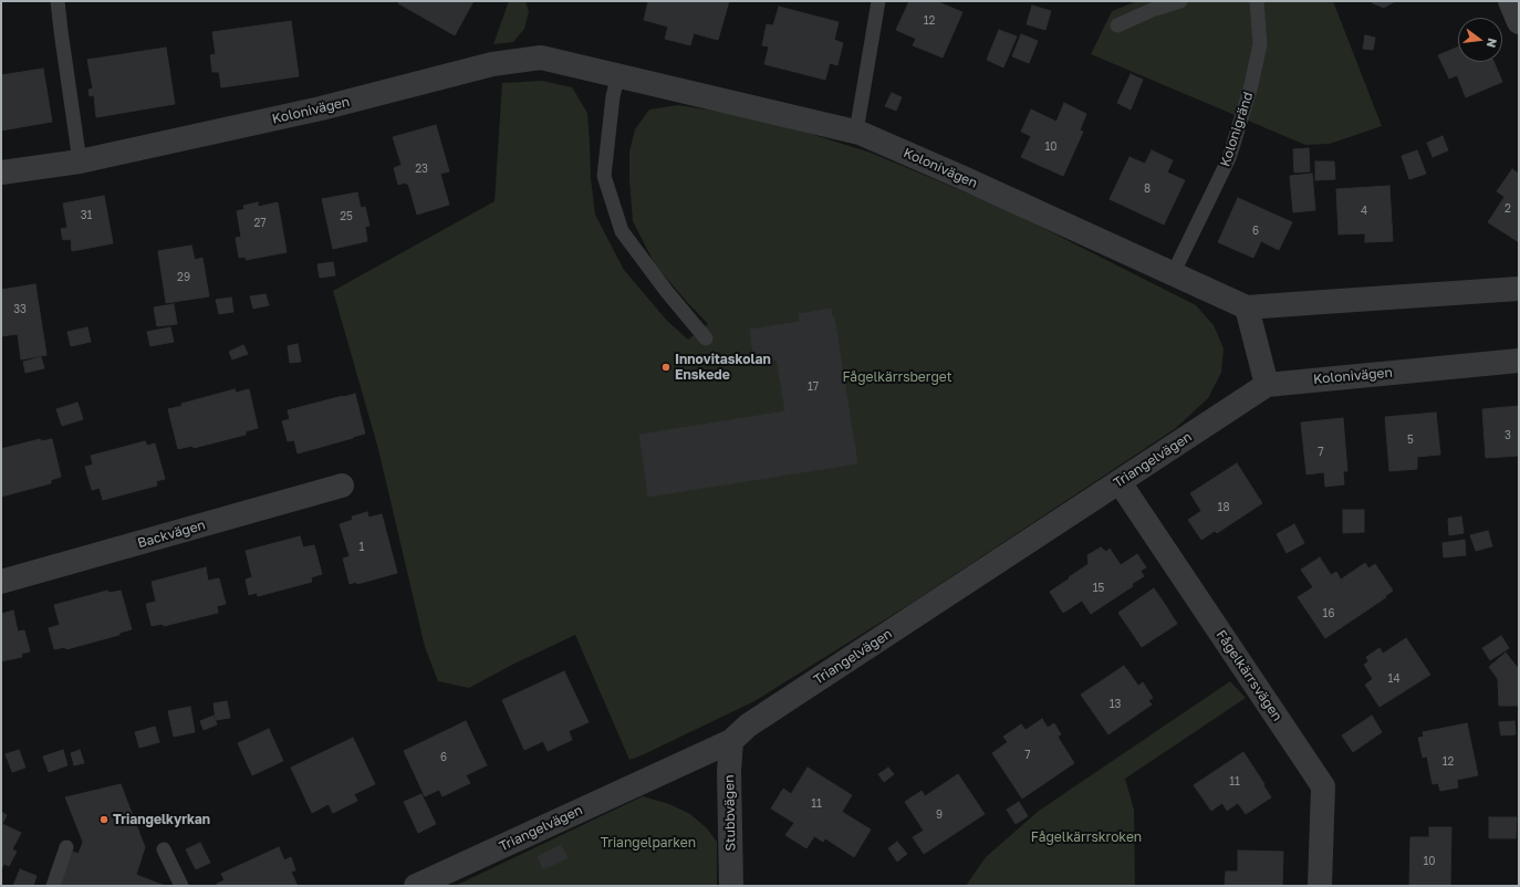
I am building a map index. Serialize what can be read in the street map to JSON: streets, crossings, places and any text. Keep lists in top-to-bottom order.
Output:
{
  "streets": {
    "street": [
      "Kolonivägen",
      "Triangelvägen",
      "Backvägen",
      "Fågelkärrsvägen",
      "Stubbvägen"
    ],
    "lane": ["Kolonigränd"]
  },
  "crossings": [
    ["Kolonivägen", "Kolonigränd"],
    ["Kolonivägen", "Triangelvägen"],
    ["Triangelvägen", "Fågelkärrsvägen"],
    ["Triangelvägen", "Stubbvägen"]
  ],
  "parks": ["Fågelkärrsberget", "Fågelkärrskroken", "Triangelparken"],
  "places": ["Innovitaskolan Enskede", "Triangelkyrkan"],
  "house_numbers": [
    "12",
    "10",
    "23",
    "8",
    "2",
    "4",
    "31",
    "25",
    "27",
    "6",
    "29",
    "33",
    "17",
    "3",
    "5",
    "7",
    "18",
    "1",
    "15",
    "16",
    "14",
    "13",
    "7",
    "6",
    "12",
    "11",
    "11",
    "9",
    "10"
  ],
  "north": "right"
}
